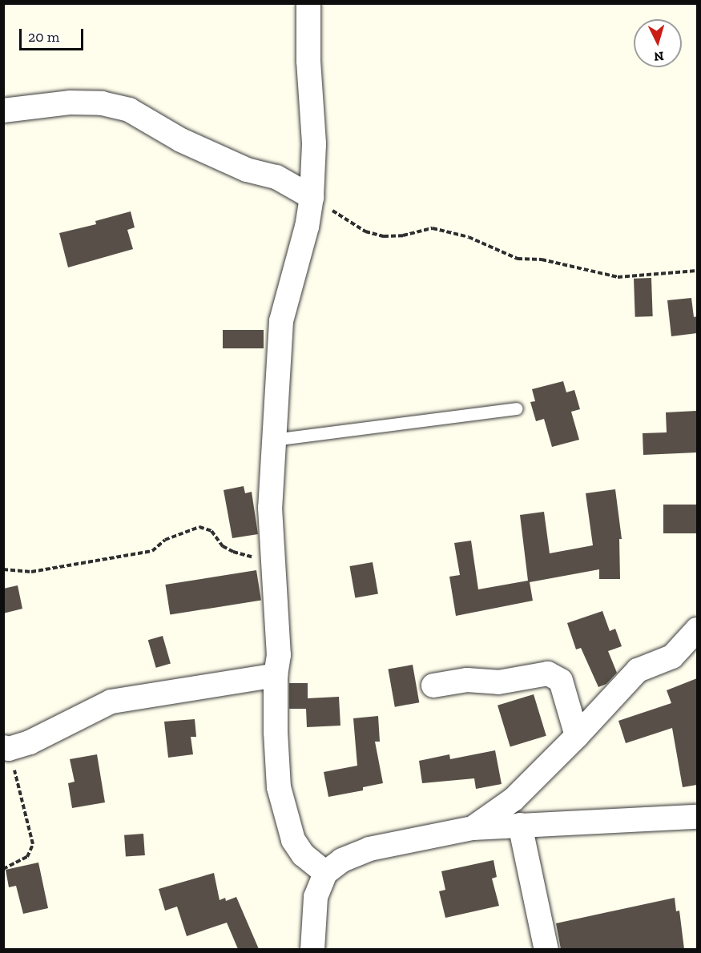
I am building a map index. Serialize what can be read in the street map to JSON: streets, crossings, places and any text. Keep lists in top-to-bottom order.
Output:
{
  "scale_bar": "20 m",
  "north": "bottom"
}
